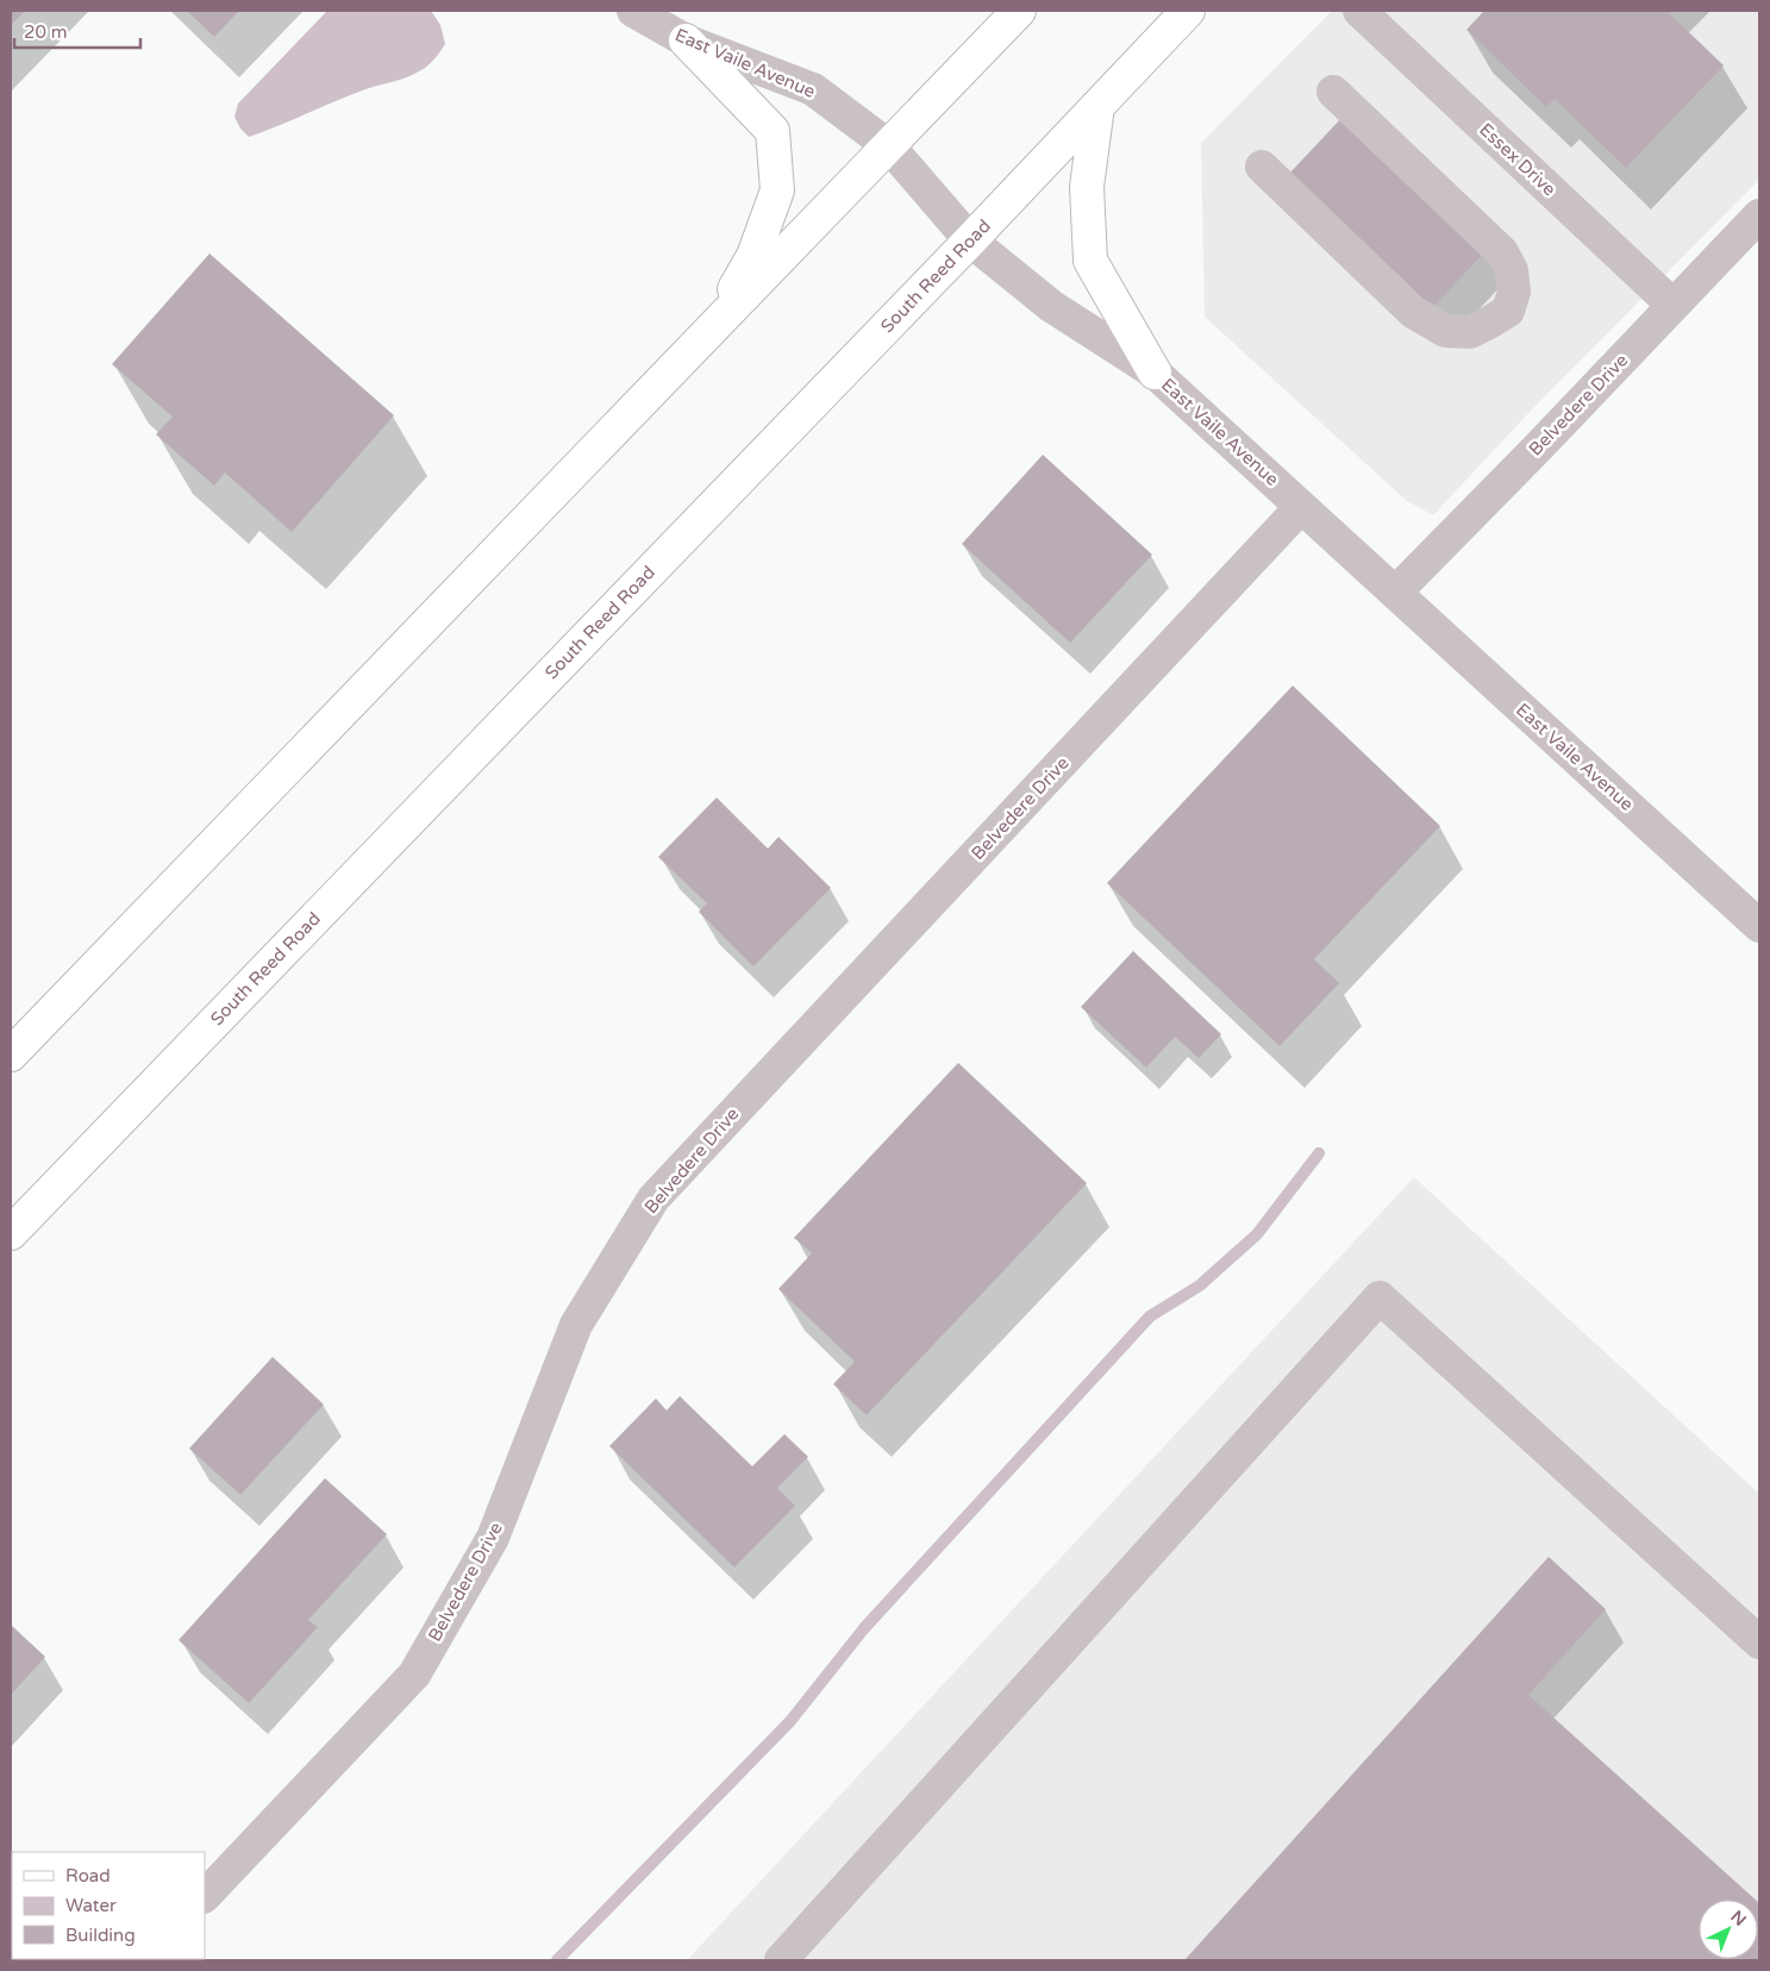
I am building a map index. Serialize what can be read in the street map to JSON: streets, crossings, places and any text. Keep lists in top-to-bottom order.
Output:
{
  "streets": {
    "main road": ["South Reed Road"],
    "street": ["East Vaile Avenue", "Essex Drive", "Belvedere Drive"]
  },
  "crossings": [
    ["East Vaile Avenue", "South Reed Road"],
    ["East Vaile Avenue", "Belvedere Drive"],
    ["Essex Drive", "Belvedere Drive"]
  ],
  "legend": ["Road", "Water", "Building"],
  "scale_bar": "20 m",
  "north": "top right"
}
